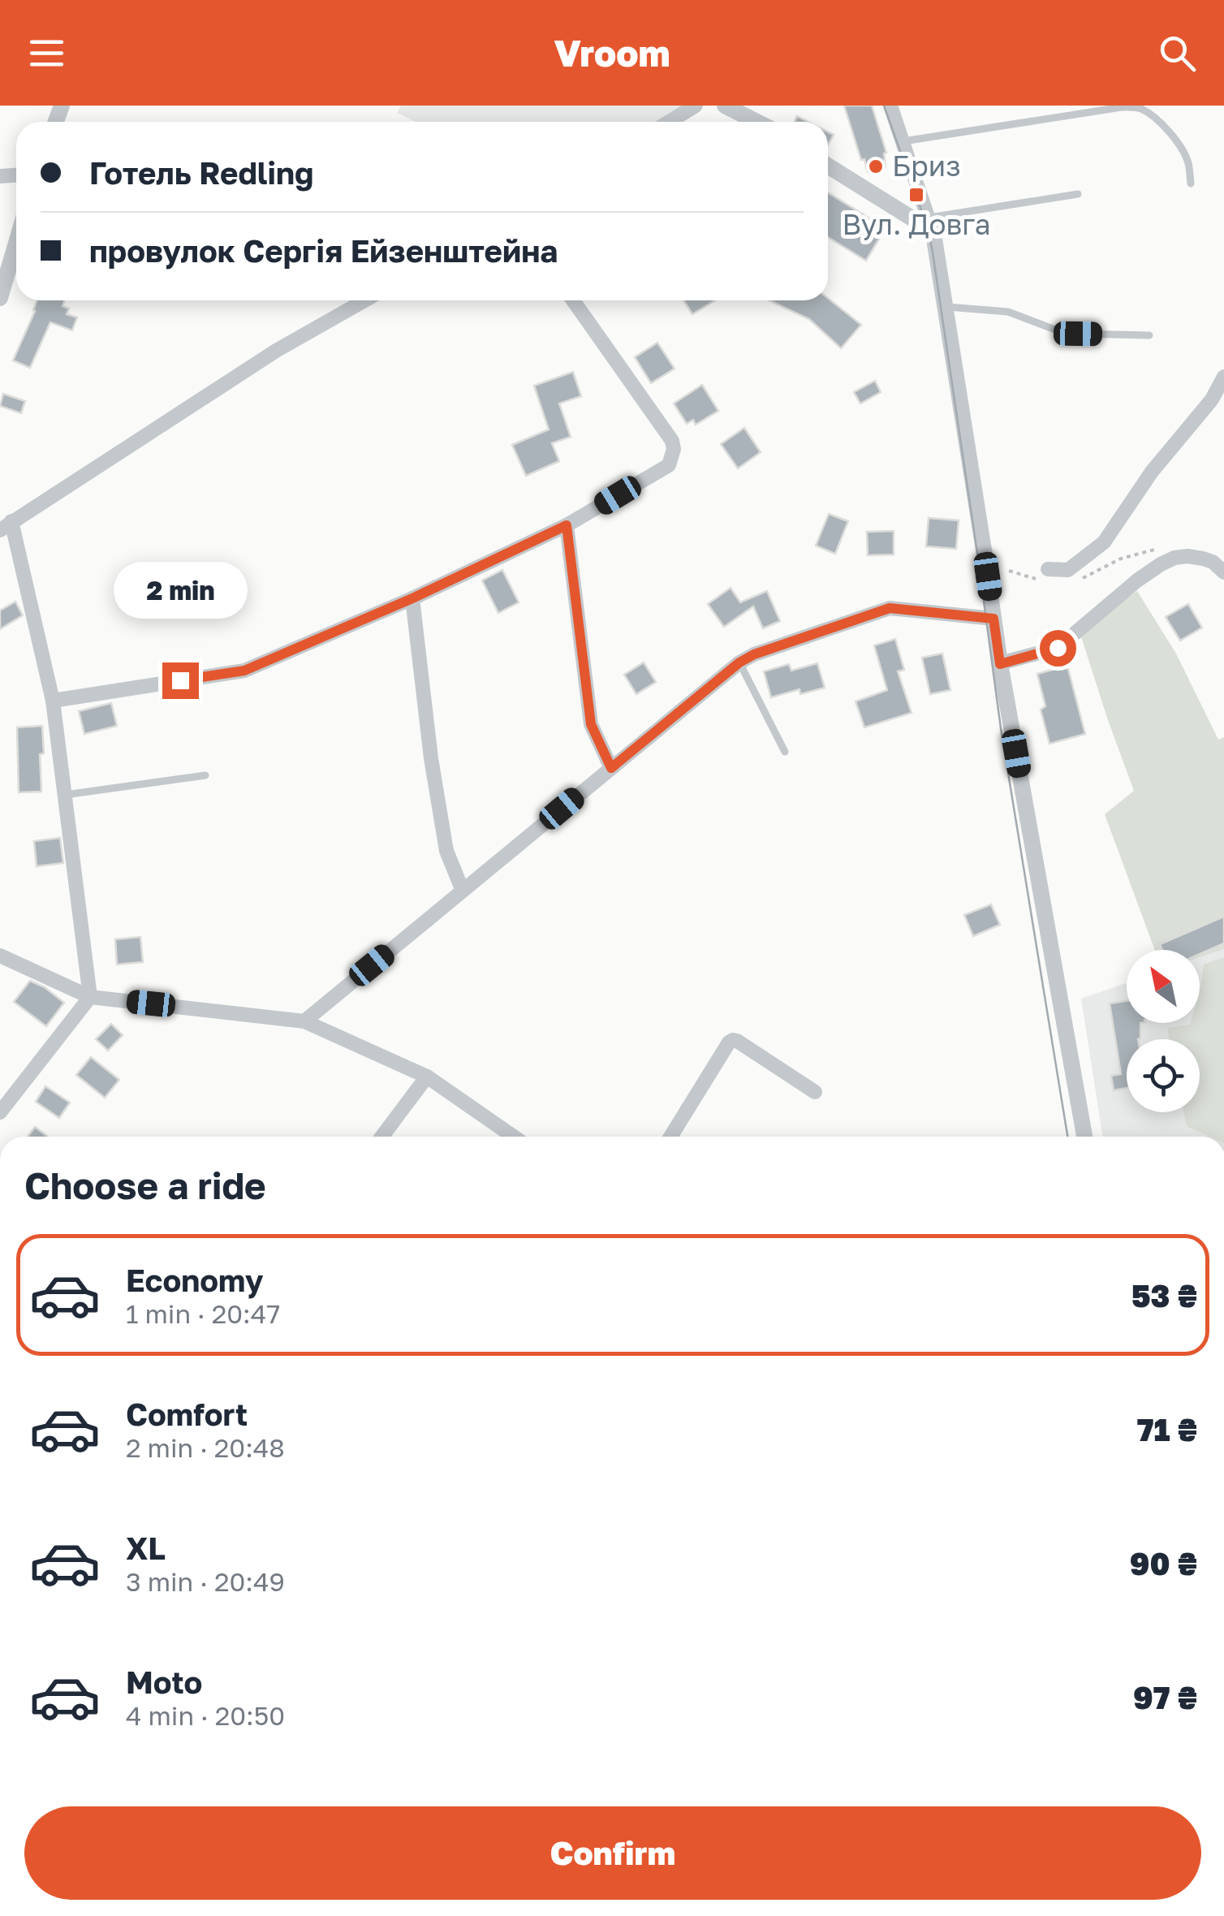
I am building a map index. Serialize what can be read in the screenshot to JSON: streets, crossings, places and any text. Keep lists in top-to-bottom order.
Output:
{
  "places": {
    "other": ["Бриз"],
    "transit": ["Вул. Довга"]
  },
  "north": "top left",
  "page": {
    "header": "Vroom",
    "banner": ["Готель Redling", "провулок Сергія Ейзенштейна"],
    "bubble": "2 min",
    "heading": "Choose a ride",
    "list": [
      {
        "name": "Economy",
        "note": "1 min · 20:47",
        "value": "53 ₴"
      },
      {
        "name": "Comfort",
        "note": "2 min · 20:48",
        "value": "71 ₴"
      },
      {
        "name": "XL",
        "note": "3 min · 20:49",
        "value": "90 ₴"
      },
      {
        "name": "Moto",
        "note": "4 min · 20:50",
        "value": "97 ₴"
      }
    ],
    "buttons": "Confirm"
  }
}
